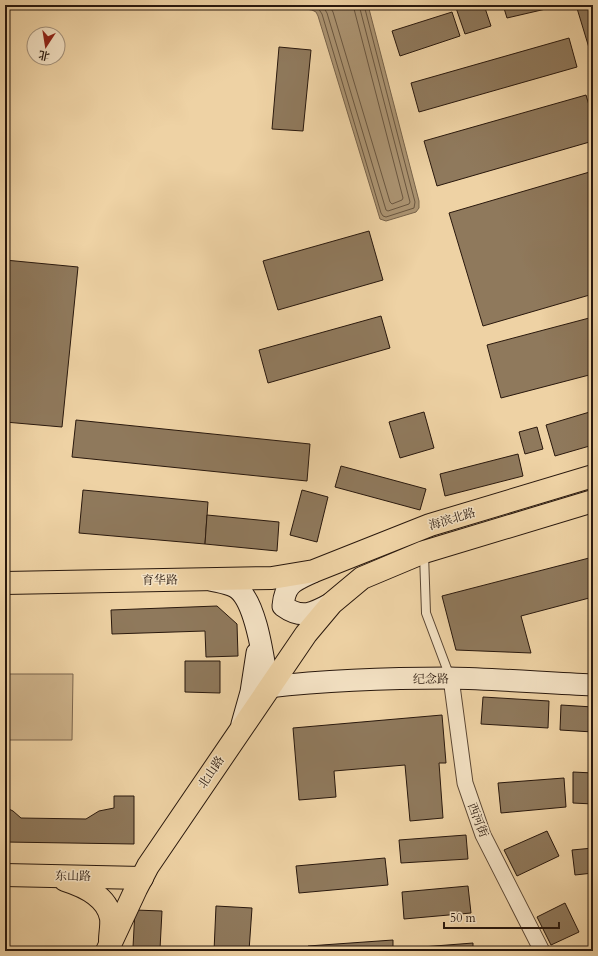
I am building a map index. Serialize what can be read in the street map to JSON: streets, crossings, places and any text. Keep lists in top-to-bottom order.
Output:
{
  "streets": {
    "main road": [
      "海滨北路",
      "育华路",
      "纪念路",
      "北山路",
      "东山路"
    ],
    "street": ["西河街"]
  },
  "crossings": [
    ["海滨北路", "育华路"],
    ["海滨北路", "北山路"],
    ["纪念路", "北山路"],
    ["纪念路", "西河街"],
    ["北山路", "东山路"]
  ],
  "scale_bar": "50 m",
  "north": "bottom"
}
